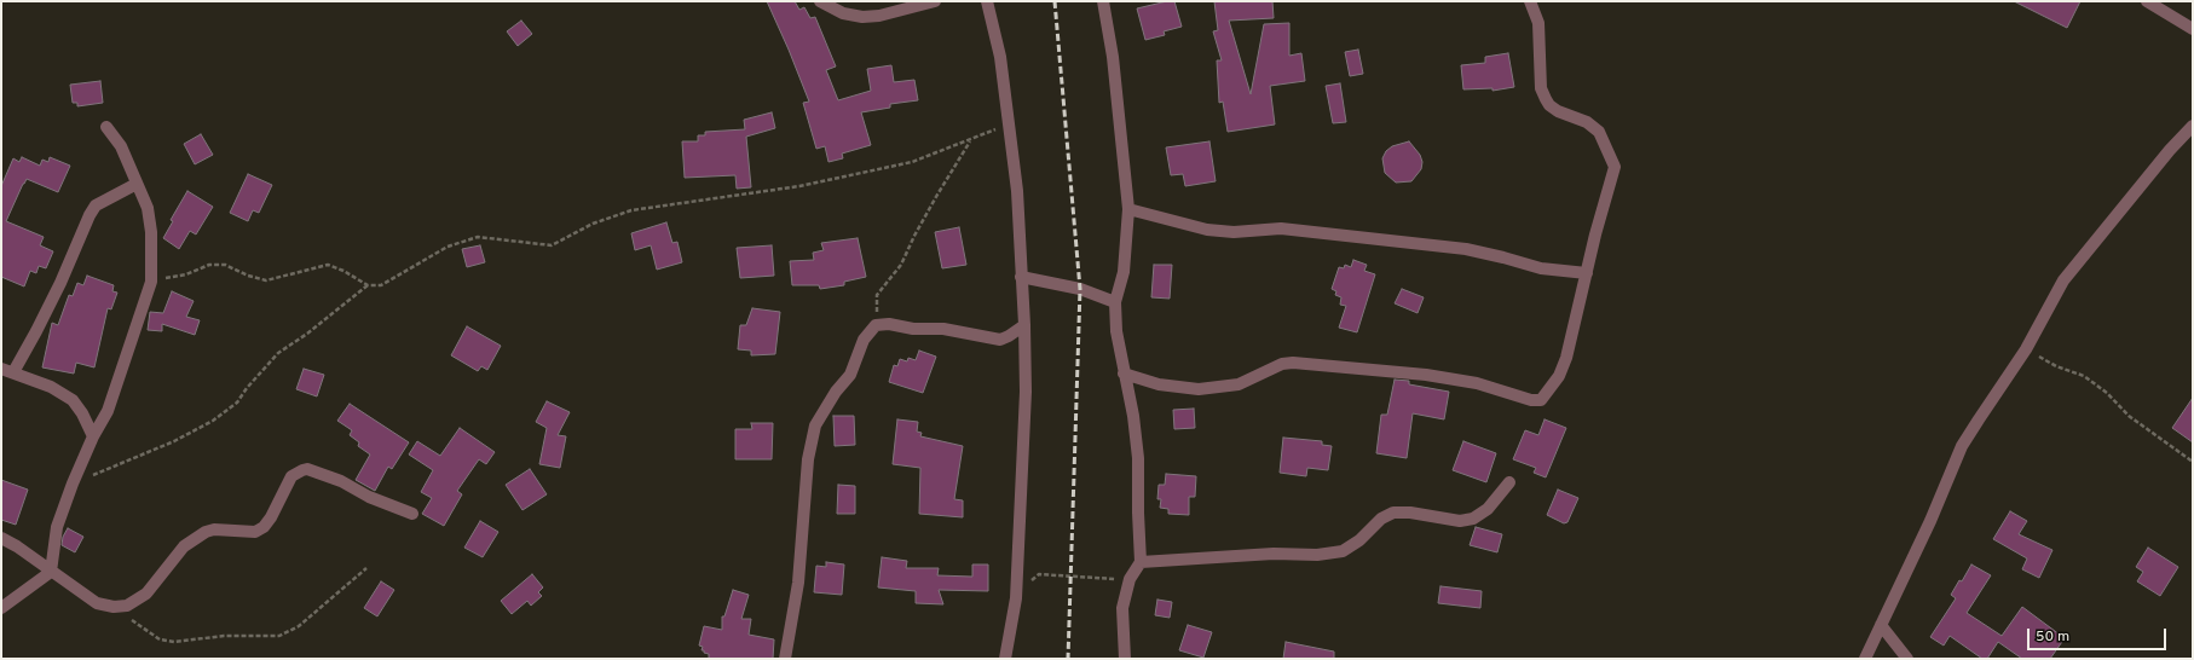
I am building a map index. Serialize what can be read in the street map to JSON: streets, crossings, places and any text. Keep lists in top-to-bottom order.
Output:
{
  "scale_bar": "50 m"
}
